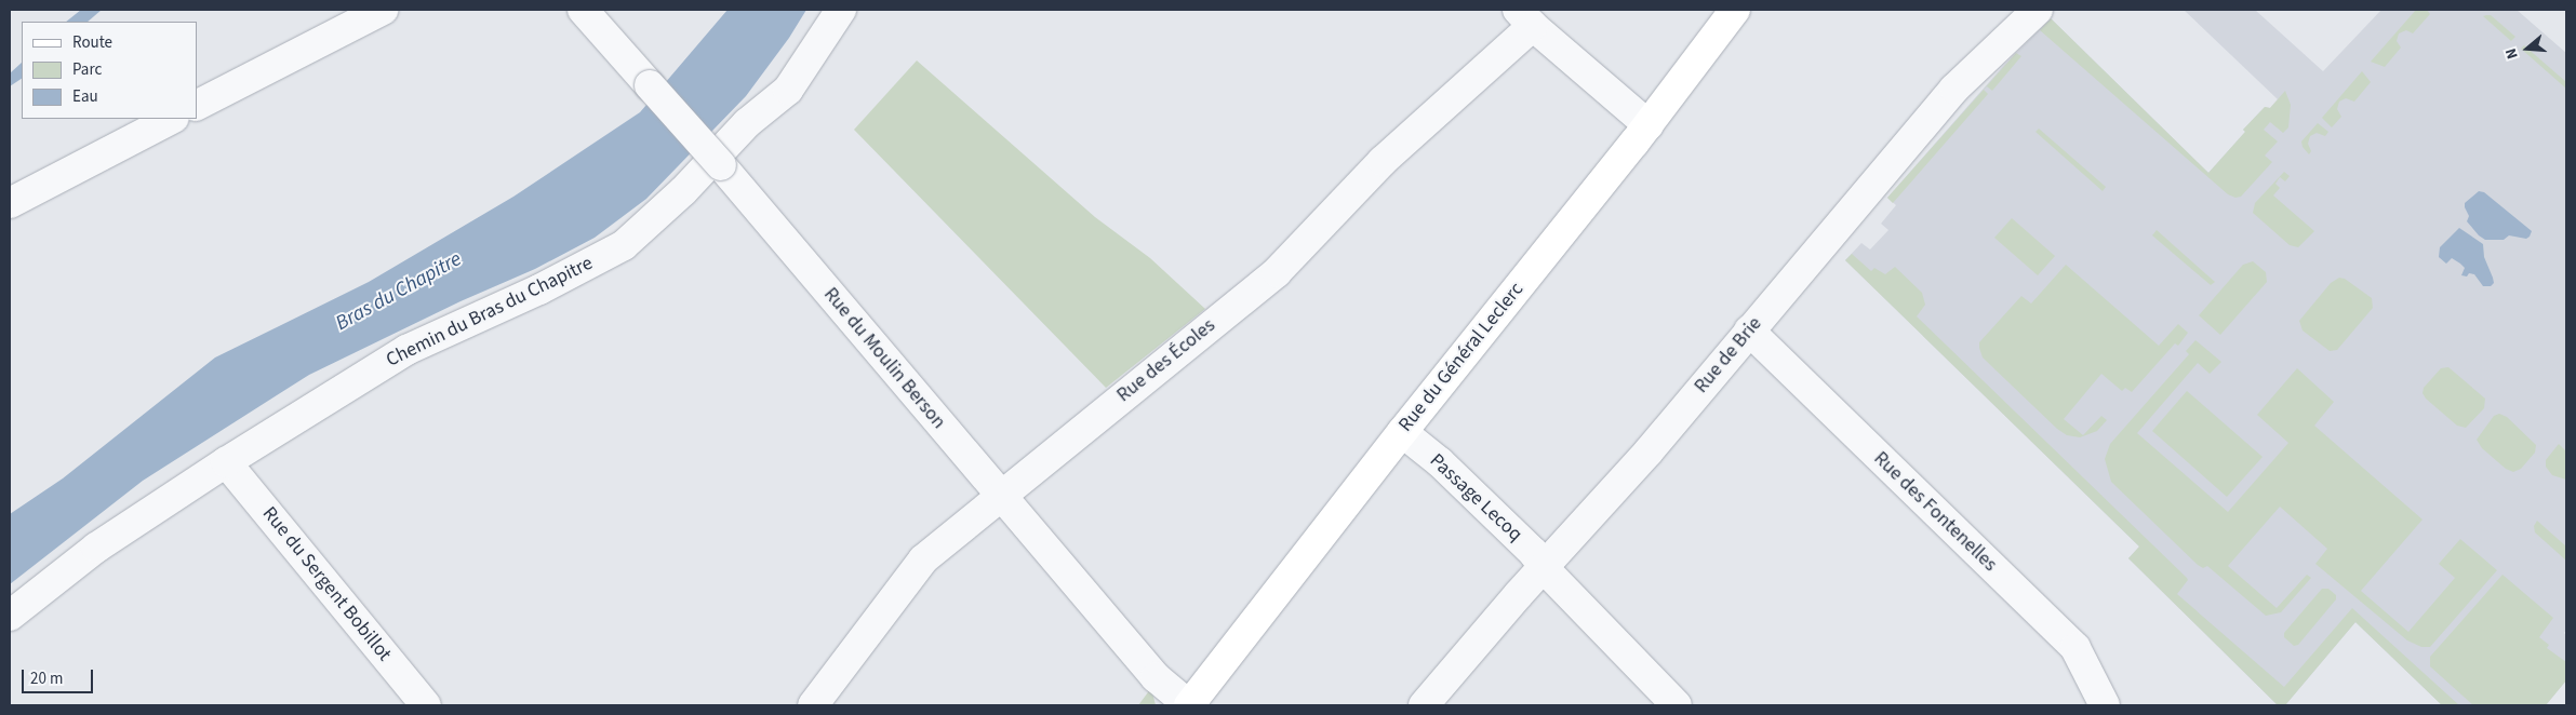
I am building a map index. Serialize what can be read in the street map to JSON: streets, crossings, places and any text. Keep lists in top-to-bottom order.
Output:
{
  "streets": {
    "main road": ["Rue du Général Leclerc"],
    "street": [
      "Chemin du Bras du Chapitre",
      "Rue de Brie",
      "Rue du Moulin Berson",
      "Rue des Écoles",
      "Passage Lecoq",
      "Rue des Fontenelles",
      "Rue du Sergent Bobillot"
    ]
  },
  "crossings": [
    ["Chemin du Bras du Chapitre", "Rue du Sergent Bobillot"],
    ["Rue de Brie", "Passage Lecoq"],
    ["Rue de Brie", "Rue des Fontenelles"],
    ["Rue du Général Leclerc", "Rue du Moulin Berson"],
    ["Rue du Général Leclerc", "Passage Lecoq"],
    ["Rue du Moulin Berson", "Rue des Écoles"]
  ],
  "water": ["Bras du Chapitre"],
  "legend": ["Route", "Parc", "Eau"],
  "scale_bar": "20 m",
  "north": "left"
}
